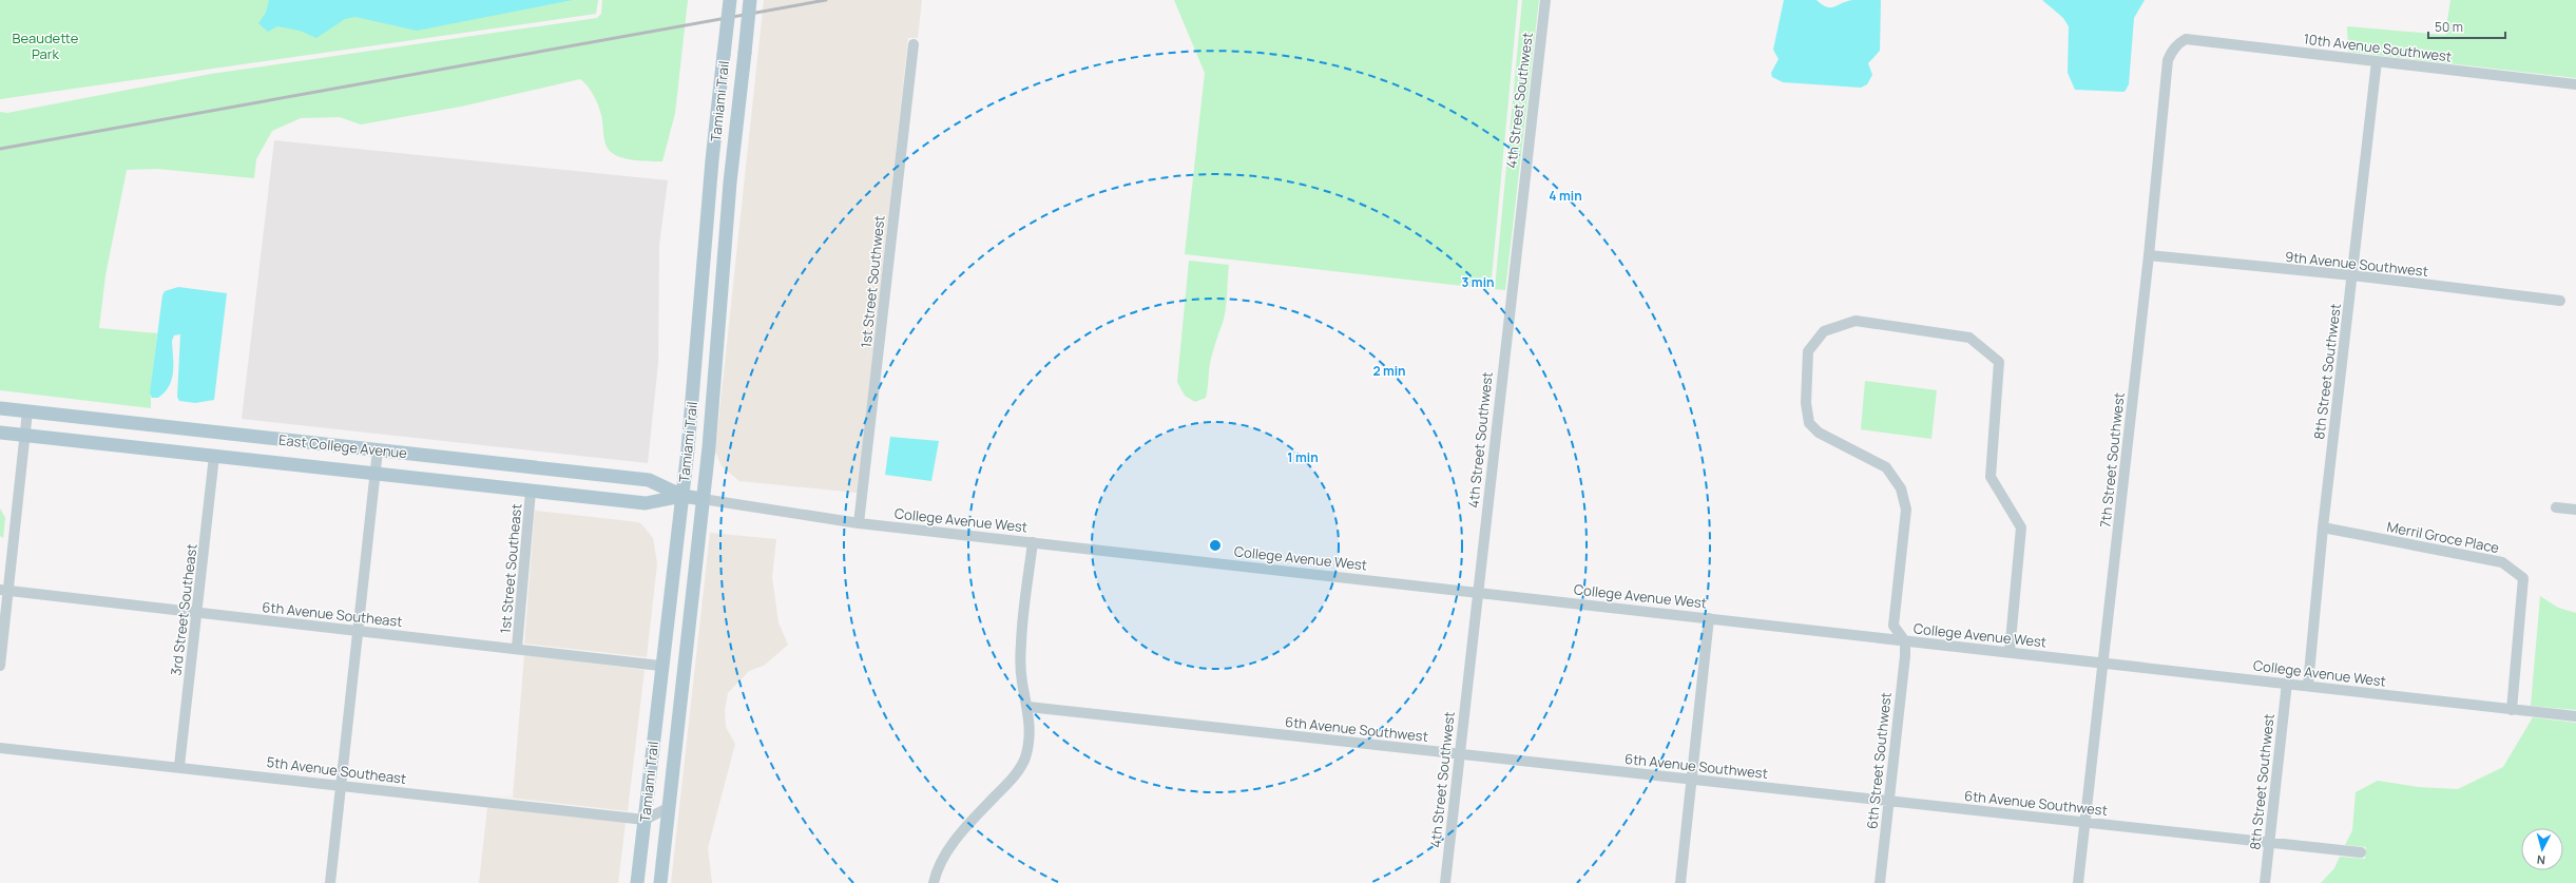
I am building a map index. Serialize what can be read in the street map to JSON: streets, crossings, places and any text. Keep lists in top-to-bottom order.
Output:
{
  "streets": {
    "main road": ["Tamiami Trail", "East College Avenue"],
    "street": [
      "10th Avenue Southwest",
      "4th Street Southwest",
      "9th Avenue Southwest",
      "1st Street Southwest",
      "8th Street Southwest",
      "7th Street Southwest",
      "College Avenue West",
      "Merril Groce Place",
      "1st Street Southeast",
      "3rd Street Southeast",
      "6th Avenue Southeast",
      "6th Avenue Southwest",
      "6th Street Southwest",
      "5th Avenue Southeast"
    ]
  },
  "crossings": [
    ["10th Avenue Southwest", "8th Street Southwest"],
    ["10th Avenue Southwest", "7th Street Southwest"],
    ["4th Street Southwest", "College Avenue West"],
    ["4th Street Southwest", "6th Avenue Southwest"],
    ["Tamiami Trail", "East College Avenue"],
    ["Tamiami Trail", "College Avenue West"],
    ["Tamiami Trail", "6th Avenue Southeast"],
    ["Tamiami Trail", "5th Avenue Southeast"],
    ["9th Avenue Southwest", "8th Street Southwest"],
    ["9th Avenue Southwest", "7th Street Southwest"],
    ["1st Street Southwest", "College Avenue West"],
    ["8th Street Southwest", "College Avenue West"],
    ["8th Street Southwest", "Merril Groce Place"],
    ["8th Street Southwest", "6th Avenue Southwest"],
    ["East College Avenue", "College Avenue West"],
    ["East College Avenue", "1st Street Southeast"],
    ["East College Avenue", "3rd Street Southeast"],
    ["7th Street Southwest", "College Avenue West"],
    ["7th Street Southwest", "6th Avenue Southwest"],
    ["College Avenue West", "Merril Groce Place"],
    ["College Avenue West", "6th Street Southwest"],
    ["1st Street Southeast", "6th Avenue Southeast"],
    ["3rd Street Southeast", "6th Avenue Southeast"],
    ["3rd Street Southeast", "5th Avenue Southeast"],
    ["6th Avenue Southwest", "6th Street Southwest"]
  ],
  "parks": ["Beaudette Park"],
  "scale_bar": "50 m",
  "north": "bottom",
  "rings": [
    "4 min",
    "3 min",
    "2 min",
    "1 min"
  ]
}
